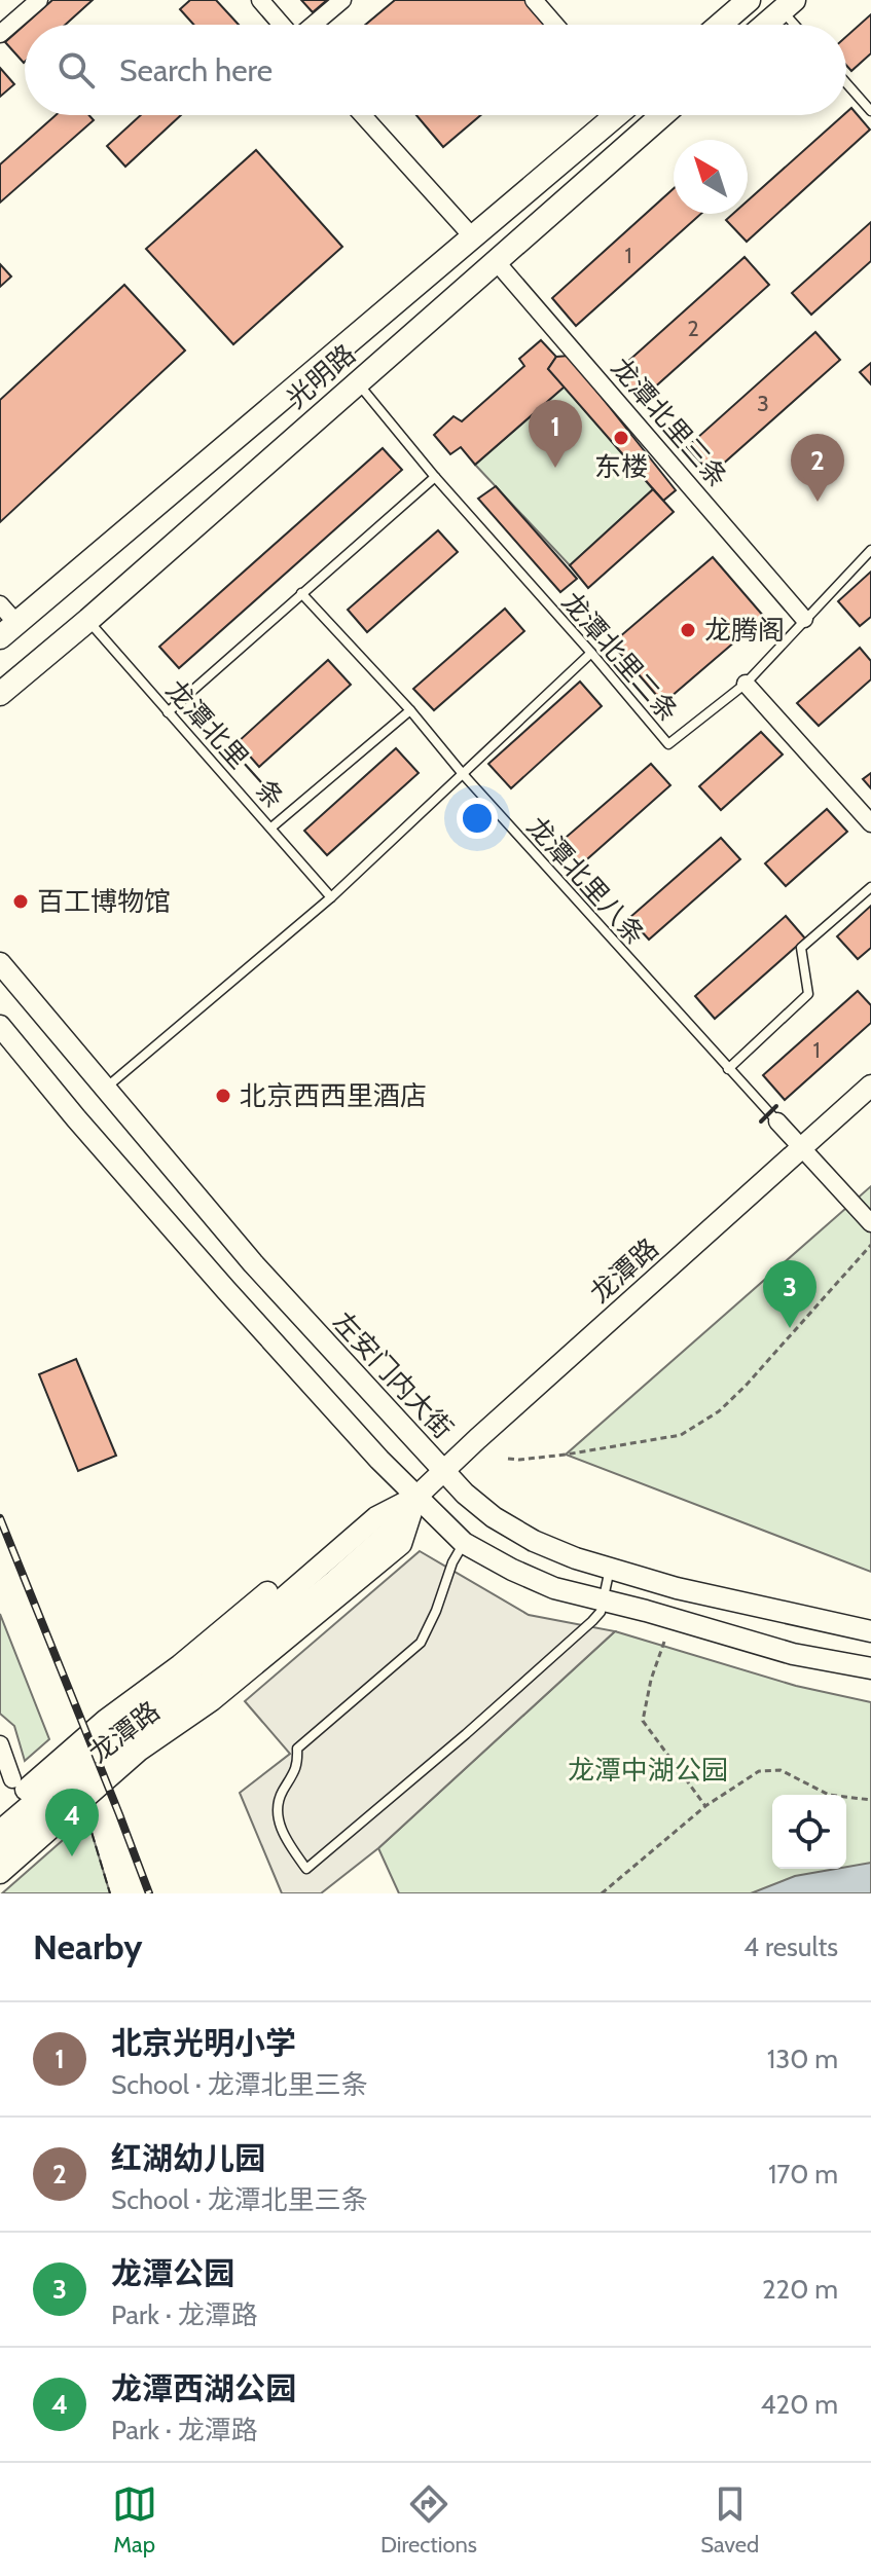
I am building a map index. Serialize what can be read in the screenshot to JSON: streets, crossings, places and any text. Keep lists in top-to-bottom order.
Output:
{
  "streets": {
    "main road": ["光明路"],
    "street": ["龙潭北里三条", "龙潭路", "左安门内大街"],
    "lane": ["龙潭北里二条", "龙潭北里一条", "龙潭北里八条"]
  },
  "crossings": [
    ["光明路", "龙潭北里三条"],
    ["光明路", "龙潭北里二条"],
    ["光明路", "龙潭北里一条"],
    ["龙潭北里三条", "龙潭北里二条"],
    ["龙潭路", "左安门内大街"]
  ],
  "parks": ["龙潭中湖公园"],
  "places": [
    "东楼",
    "龙腾阁",
    "百工博物馆",
    "北京西西里酒店"
  ],
  "house_numbers": [
    "1",
    "2",
    "3",
    "1"
  ],
  "north": "top left",
  "page": {
    "search": "Search here",
    "pins": [
      "1",
      "2",
      "3",
      "4"
    ],
    "heading": ["Nearby", "4 results"],
    "list": [
      {
        "mark": "1",
        "name": "北京光明小学",
        "note": "School · 龙潭北里三条",
        "value": "130 m"
      },
      {
        "mark": "2",
        "name": "红湖幼儿园",
        "note": "School · 龙潭北里三条",
        "value": "170 m"
      },
      {
        "mark": "3",
        "name": "龙潭公园",
        "note": "Park · 龙潭路",
        "value": "220 m"
      },
      {
        "mark": "4",
        "name": "龙潭西湖公园",
        "note": "Park · 龙潭路",
        "value": "420 m"
      }
    ],
    "nav": ["Map", "Directions", "Saved"]
  }
}
